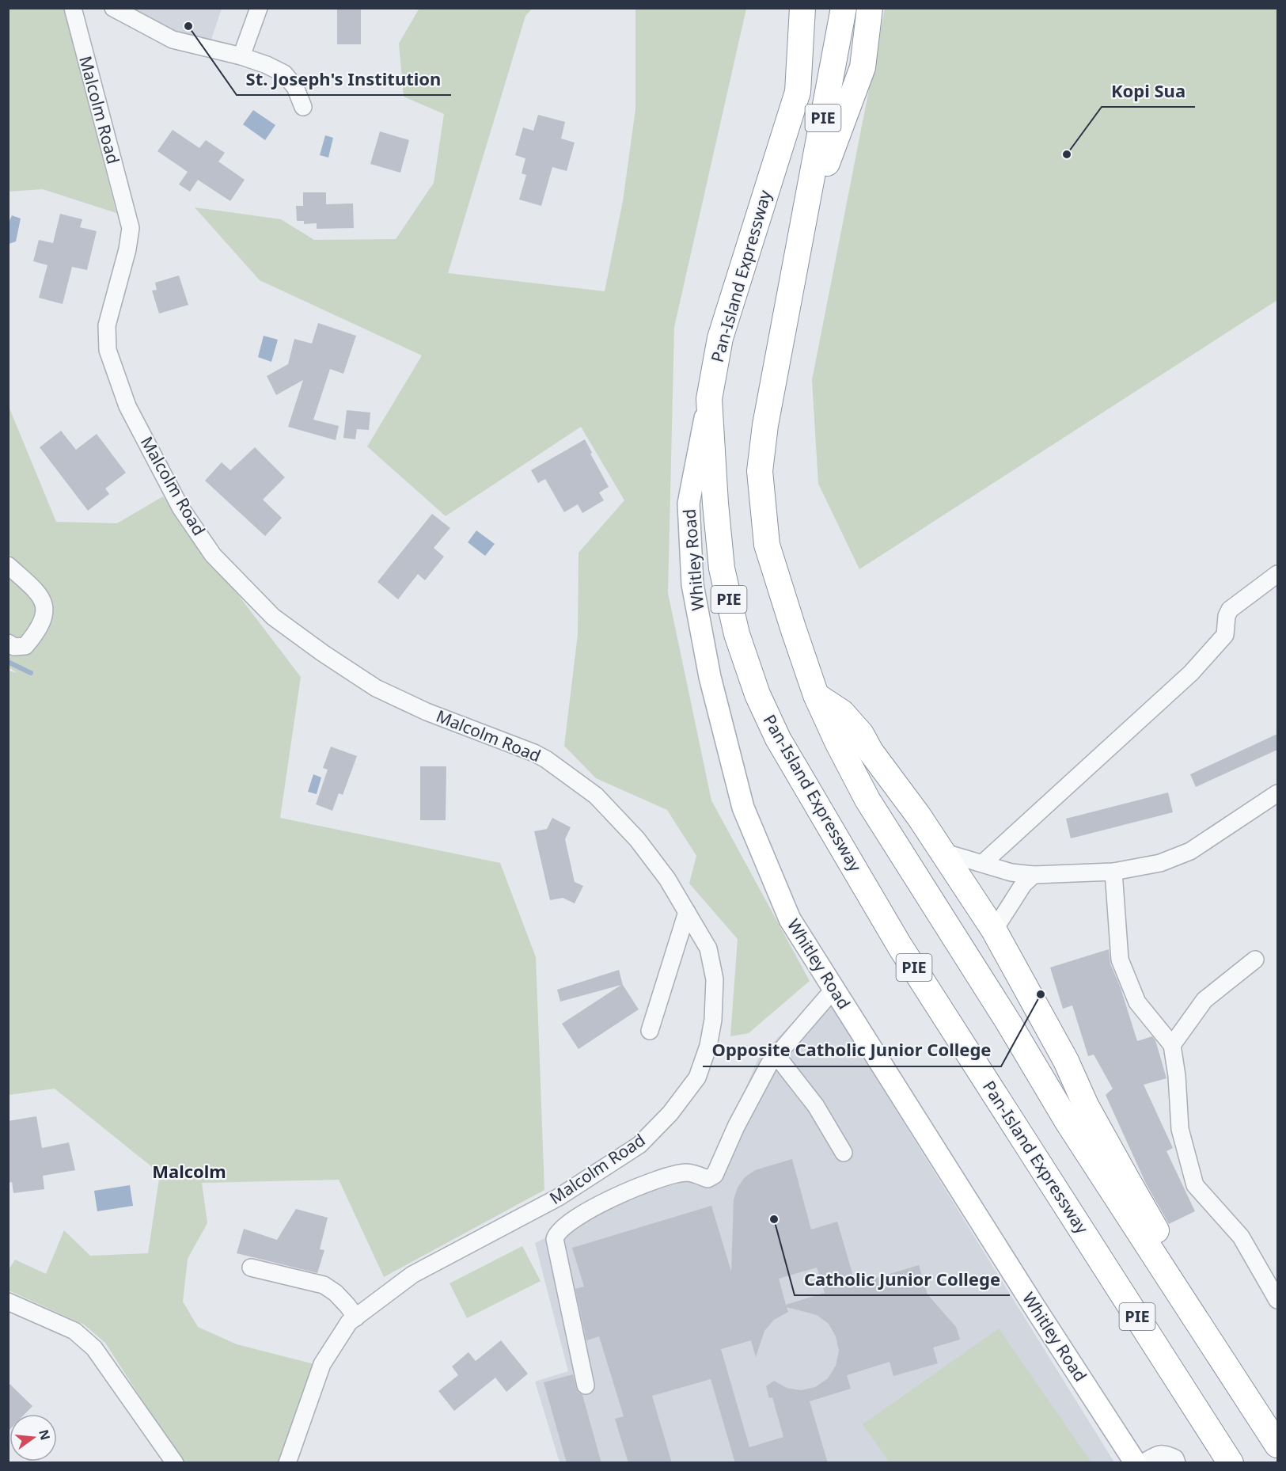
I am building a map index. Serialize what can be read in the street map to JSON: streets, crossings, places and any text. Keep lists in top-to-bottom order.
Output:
{
  "streets": {
    "highway": ["PIE", "Pan-Island Expressway"],
    "main road": ["Whitley Road"],
    "street": ["Malcolm Road"]
  },
  "crossings": [
    ["Pan-Island Expressway", "Whitley Road"]
  ],
  "districts": ["Malcolm"],
  "places": [
    "St. Joseph's Institution",
    "Kopi Sua",
    "Opposite Catholic Junior College",
    "Catholic Junior College"
  ],
  "north": "right"
}
